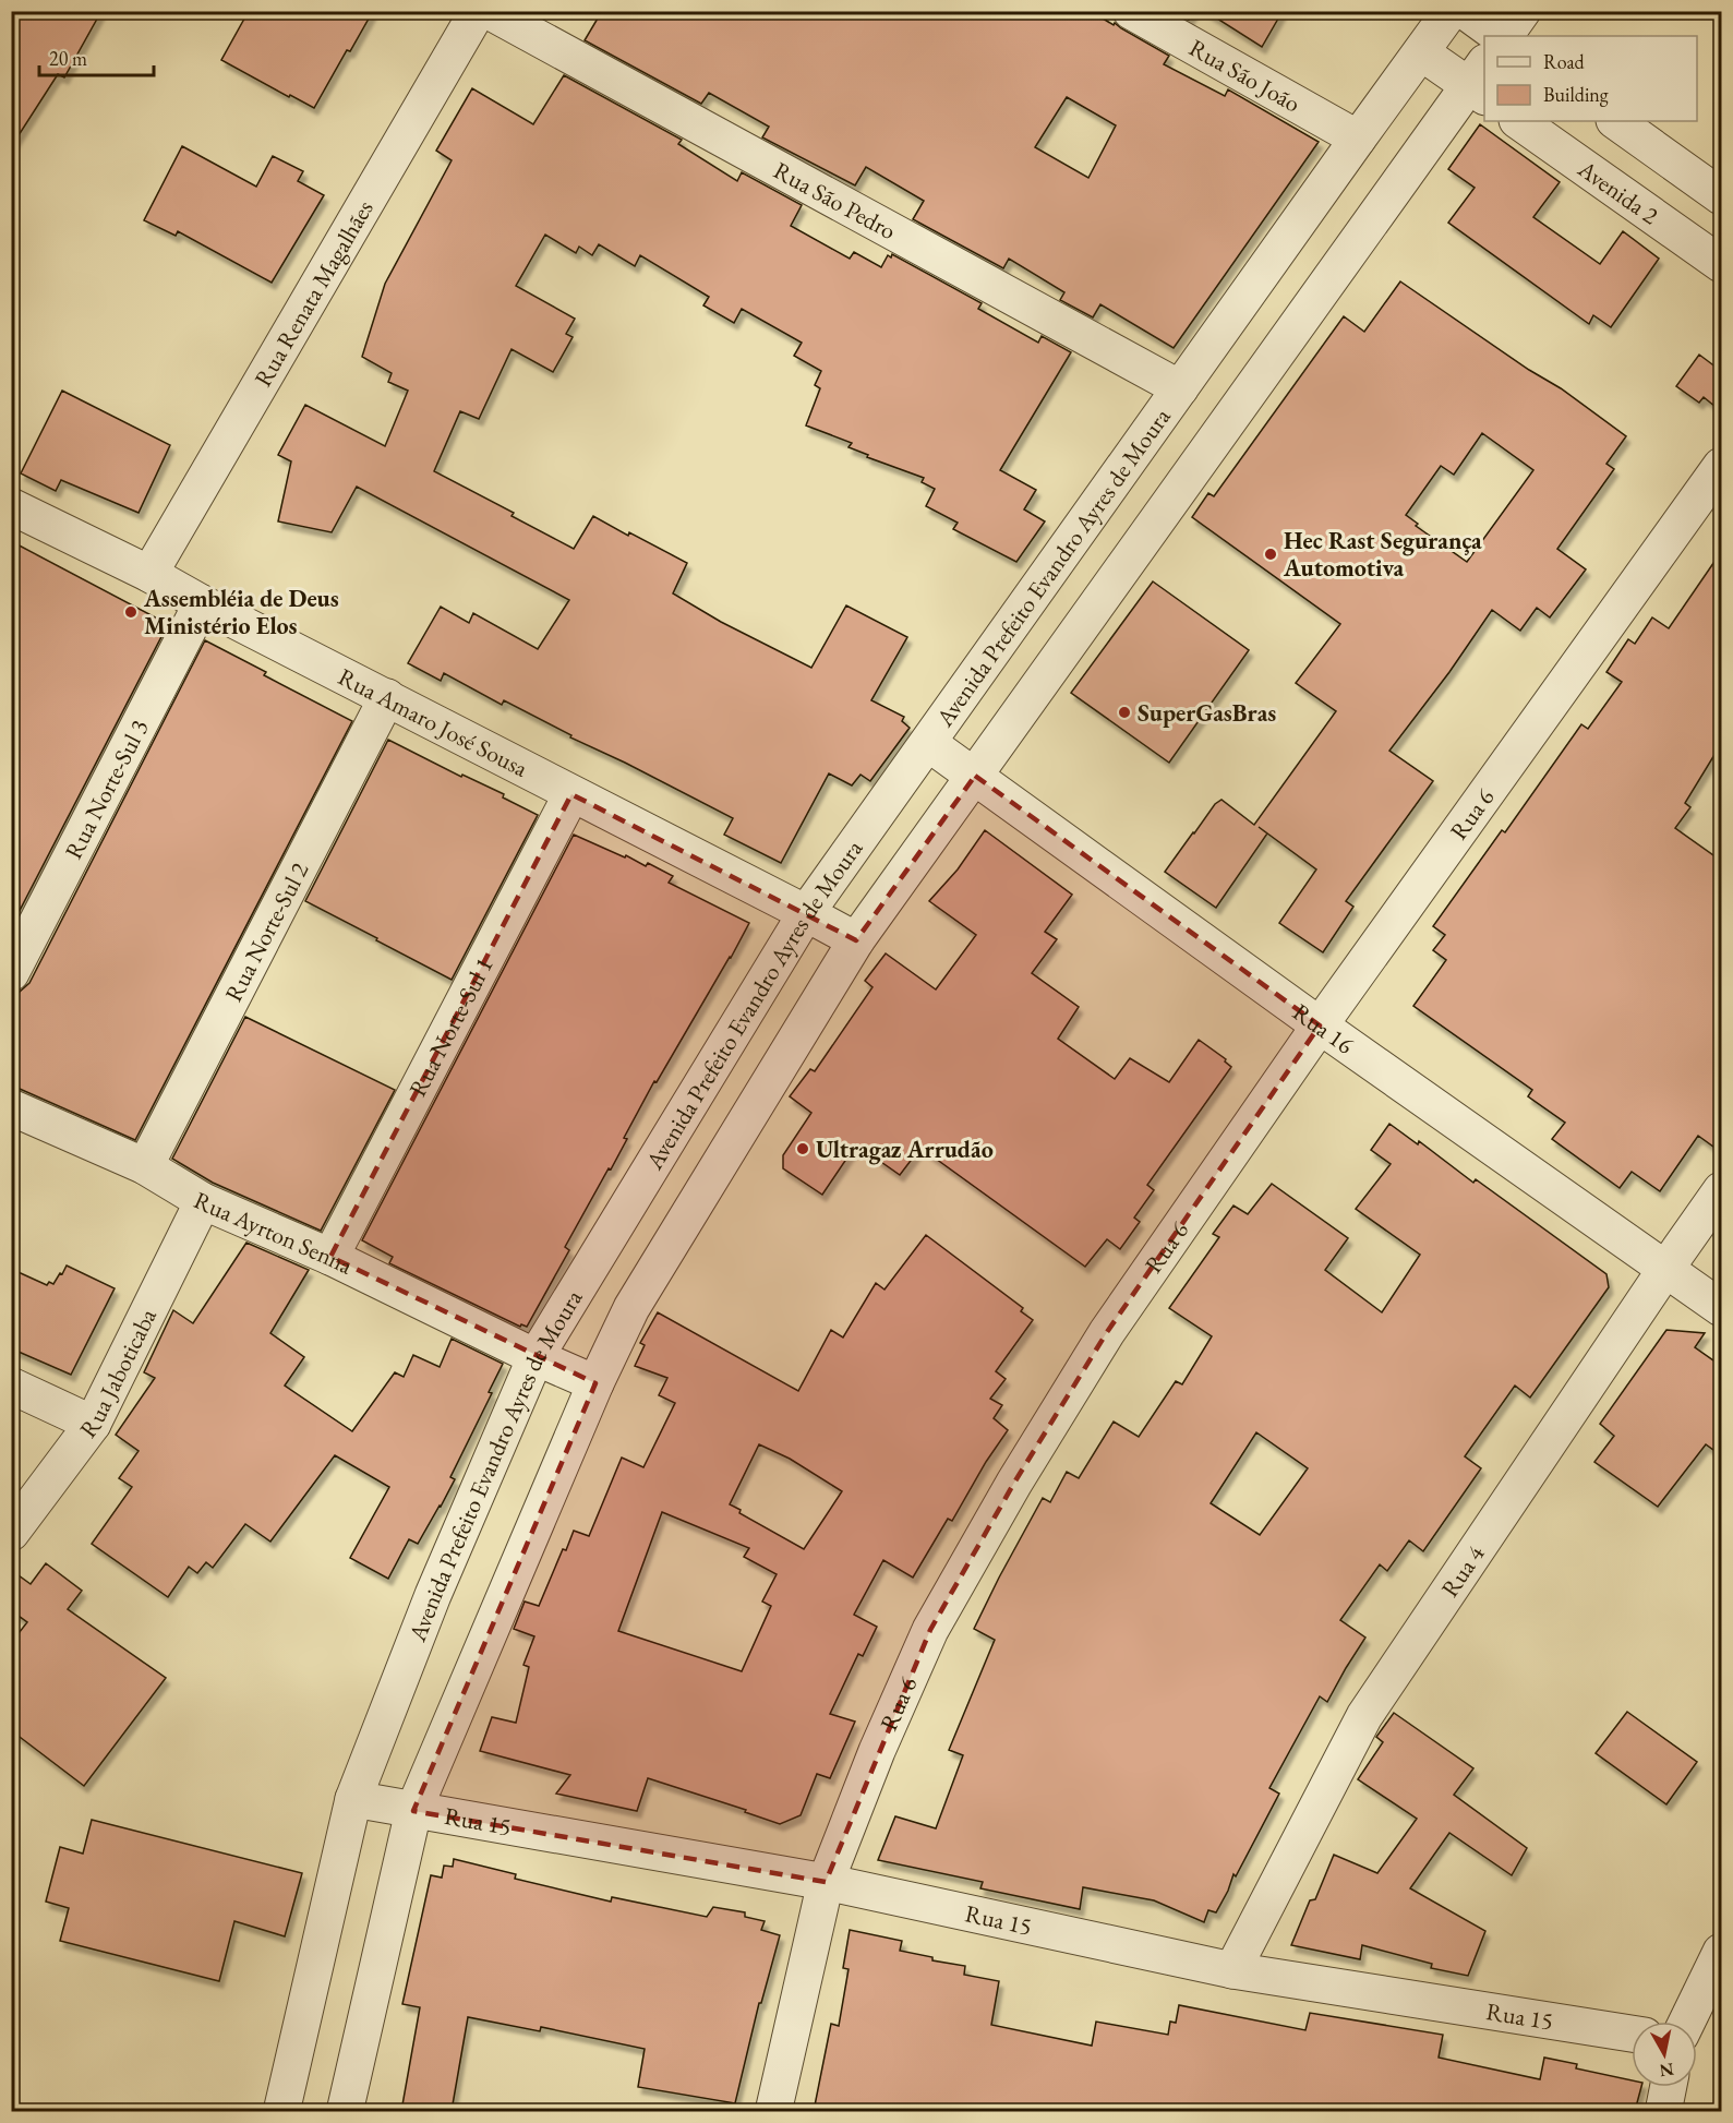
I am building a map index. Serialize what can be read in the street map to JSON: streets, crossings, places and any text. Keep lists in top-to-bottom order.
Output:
{
  "streets": {
    "street": [
      "Rua São João",
      "Avenida 2",
      "Rua São Pedro",
      "Rua Renata Magalhães",
      "Avenida Prefeito Evandro Ayres de Moura",
      "Rua Amaro José Sousa",
      "Rua Norte-Sul 3",
      "Rua 6",
      "Rua Norte-Sul 2",
      "Rua Norte-Sul 1",
      "Rua 16",
      "Rua Ayrton Senna",
      "Rua Jaboticaba",
      "Rua 4",
      "Rua 15"
    ]
  },
  "crossings": [
    ["Rua São João", "Avenida Prefeito Evandro Ayres de Moura"],
    ["Rua São Pedro", "Avenida Prefeito Evandro Ayres de Moura"],
    ["Rua Renata Magalhães", "Rua Amaro José Sousa"],
    ["Avenida Prefeito Evandro Ayres de Moura", "Rua Amaro José Sousa"],
    ["Avenida Prefeito Evandro Ayres de Moura", "Rua 16"],
    ["Avenida Prefeito Evandro Ayres de Moura", "Rua Ayrton Senna"],
    ["Avenida Prefeito Evandro Ayres de Moura", "Rua 15"],
    ["Rua Amaro José Sousa", "Rua Norte-Sul 3"],
    ["Rua Amaro José Sousa", "Rua Norte-Sul 2"],
    ["Rua Amaro José Sousa", "Rua Norte-Sul 1"],
    ["Rua 6", "Rua 16"],
    ["Rua 6", "Rua 15"],
    ["Rua Norte-Sul 2", "Rua Ayrton Senna"],
    ["Rua Norte-Sul 1", "Rua Ayrton Senna"],
    ["Rua 16", "Rua 4"],
    ["Rua Ayrton Senna", "Rua Jaboticaba"],
    ["Rua 4", "Rua 15"]
  ],
  "places": [
    "Hec Rast Segurança Automotiva",
    "Assembléia de Deus Ministério Elos",
    "SuperGasBras",
    "Ultragaz Arrudão"
  ],
  "legend": ["Road", "Building"],
  "scale_bar": "20 m",
  "north": "bottom"
}
